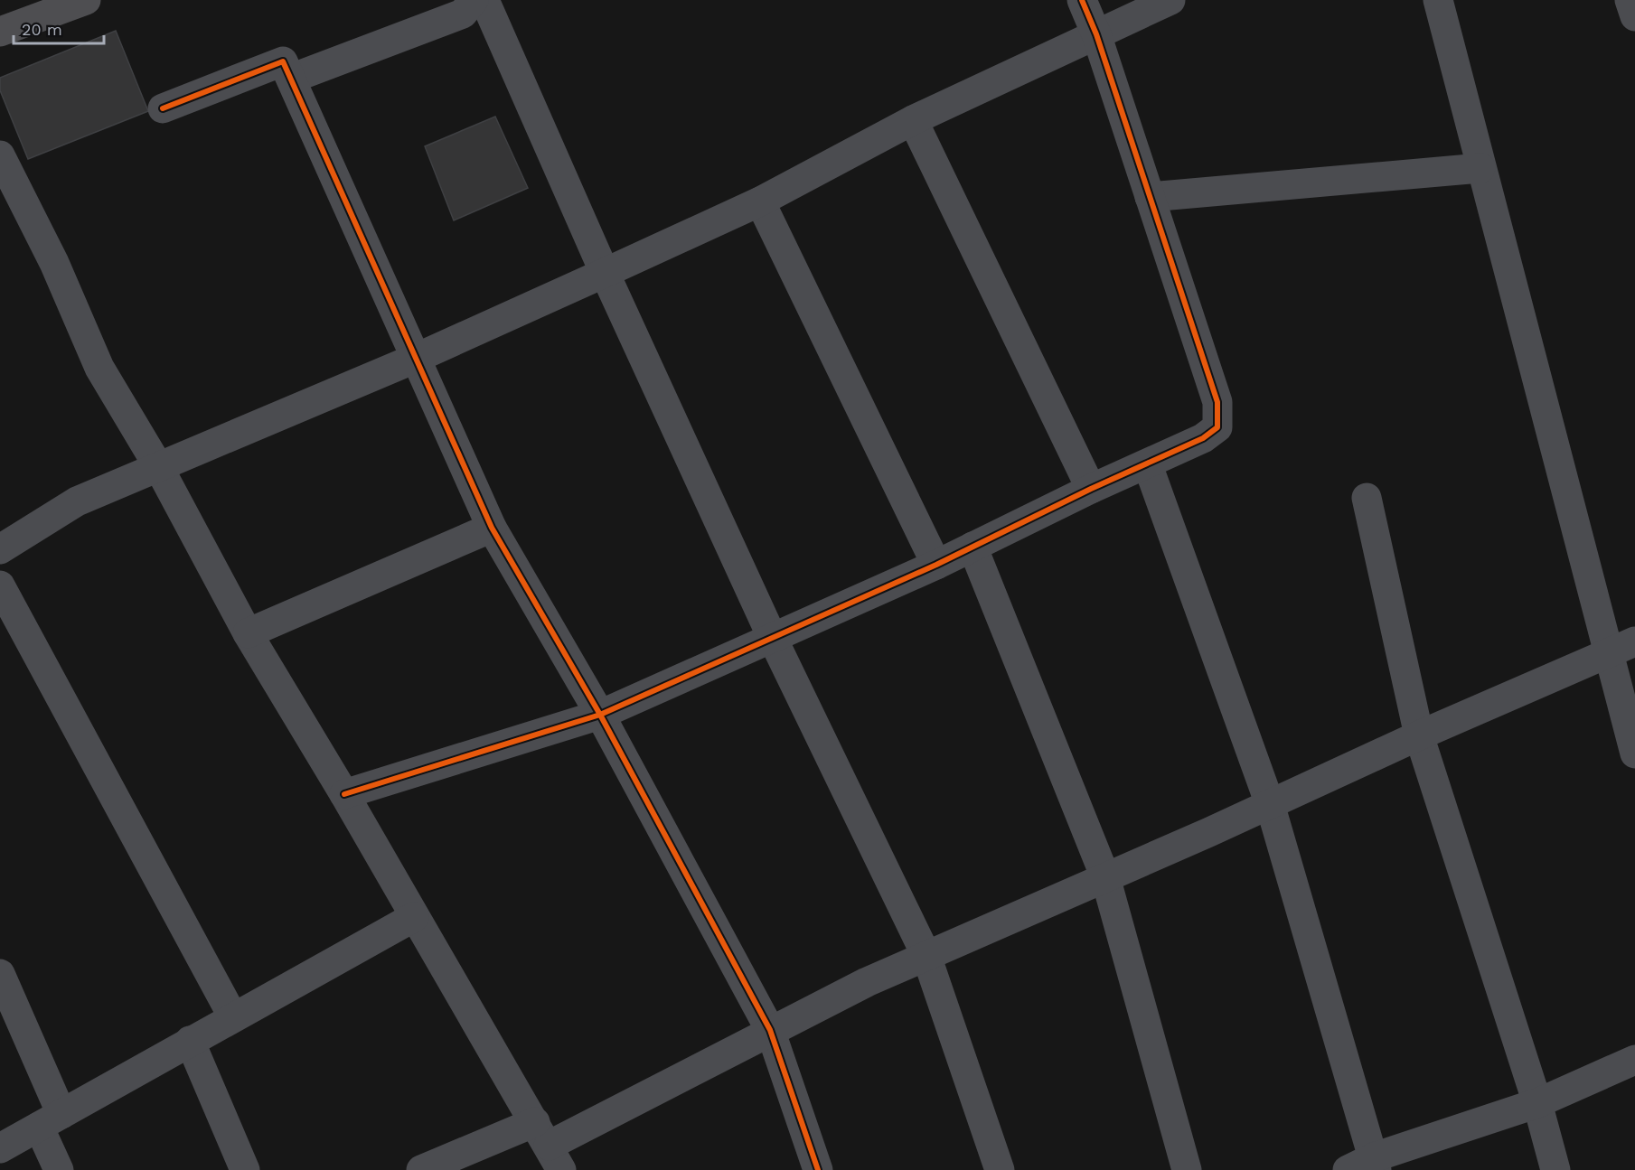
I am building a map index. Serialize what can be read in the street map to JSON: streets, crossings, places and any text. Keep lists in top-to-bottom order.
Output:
{
  "scale_bar": "20 m"
}
